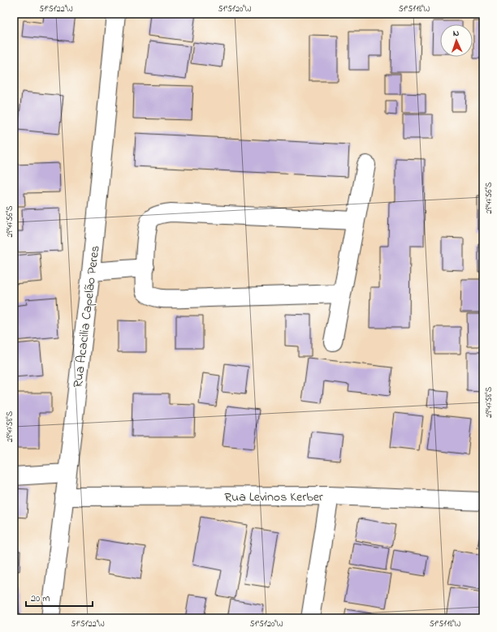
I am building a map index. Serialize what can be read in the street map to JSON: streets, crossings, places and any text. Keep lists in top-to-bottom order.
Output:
{
  "streets": {
    "street": ["Rua Acacilia Capelão Peres", "Rua Levinos Kerber"]
  },
  "crossings": [
    ["Rua Acacilia Capelão Peres", "Rua Levinos Kerber"]
  ],
  "scale_bar": "20 m",
  "north": "top",
  "coordinates": [
    "51°51'22\"W",
    "51°51'20\"W",
    "51°51'18\"W",
    "29°47'56\"S",
    "29°47'58\"S"
  ]
}
